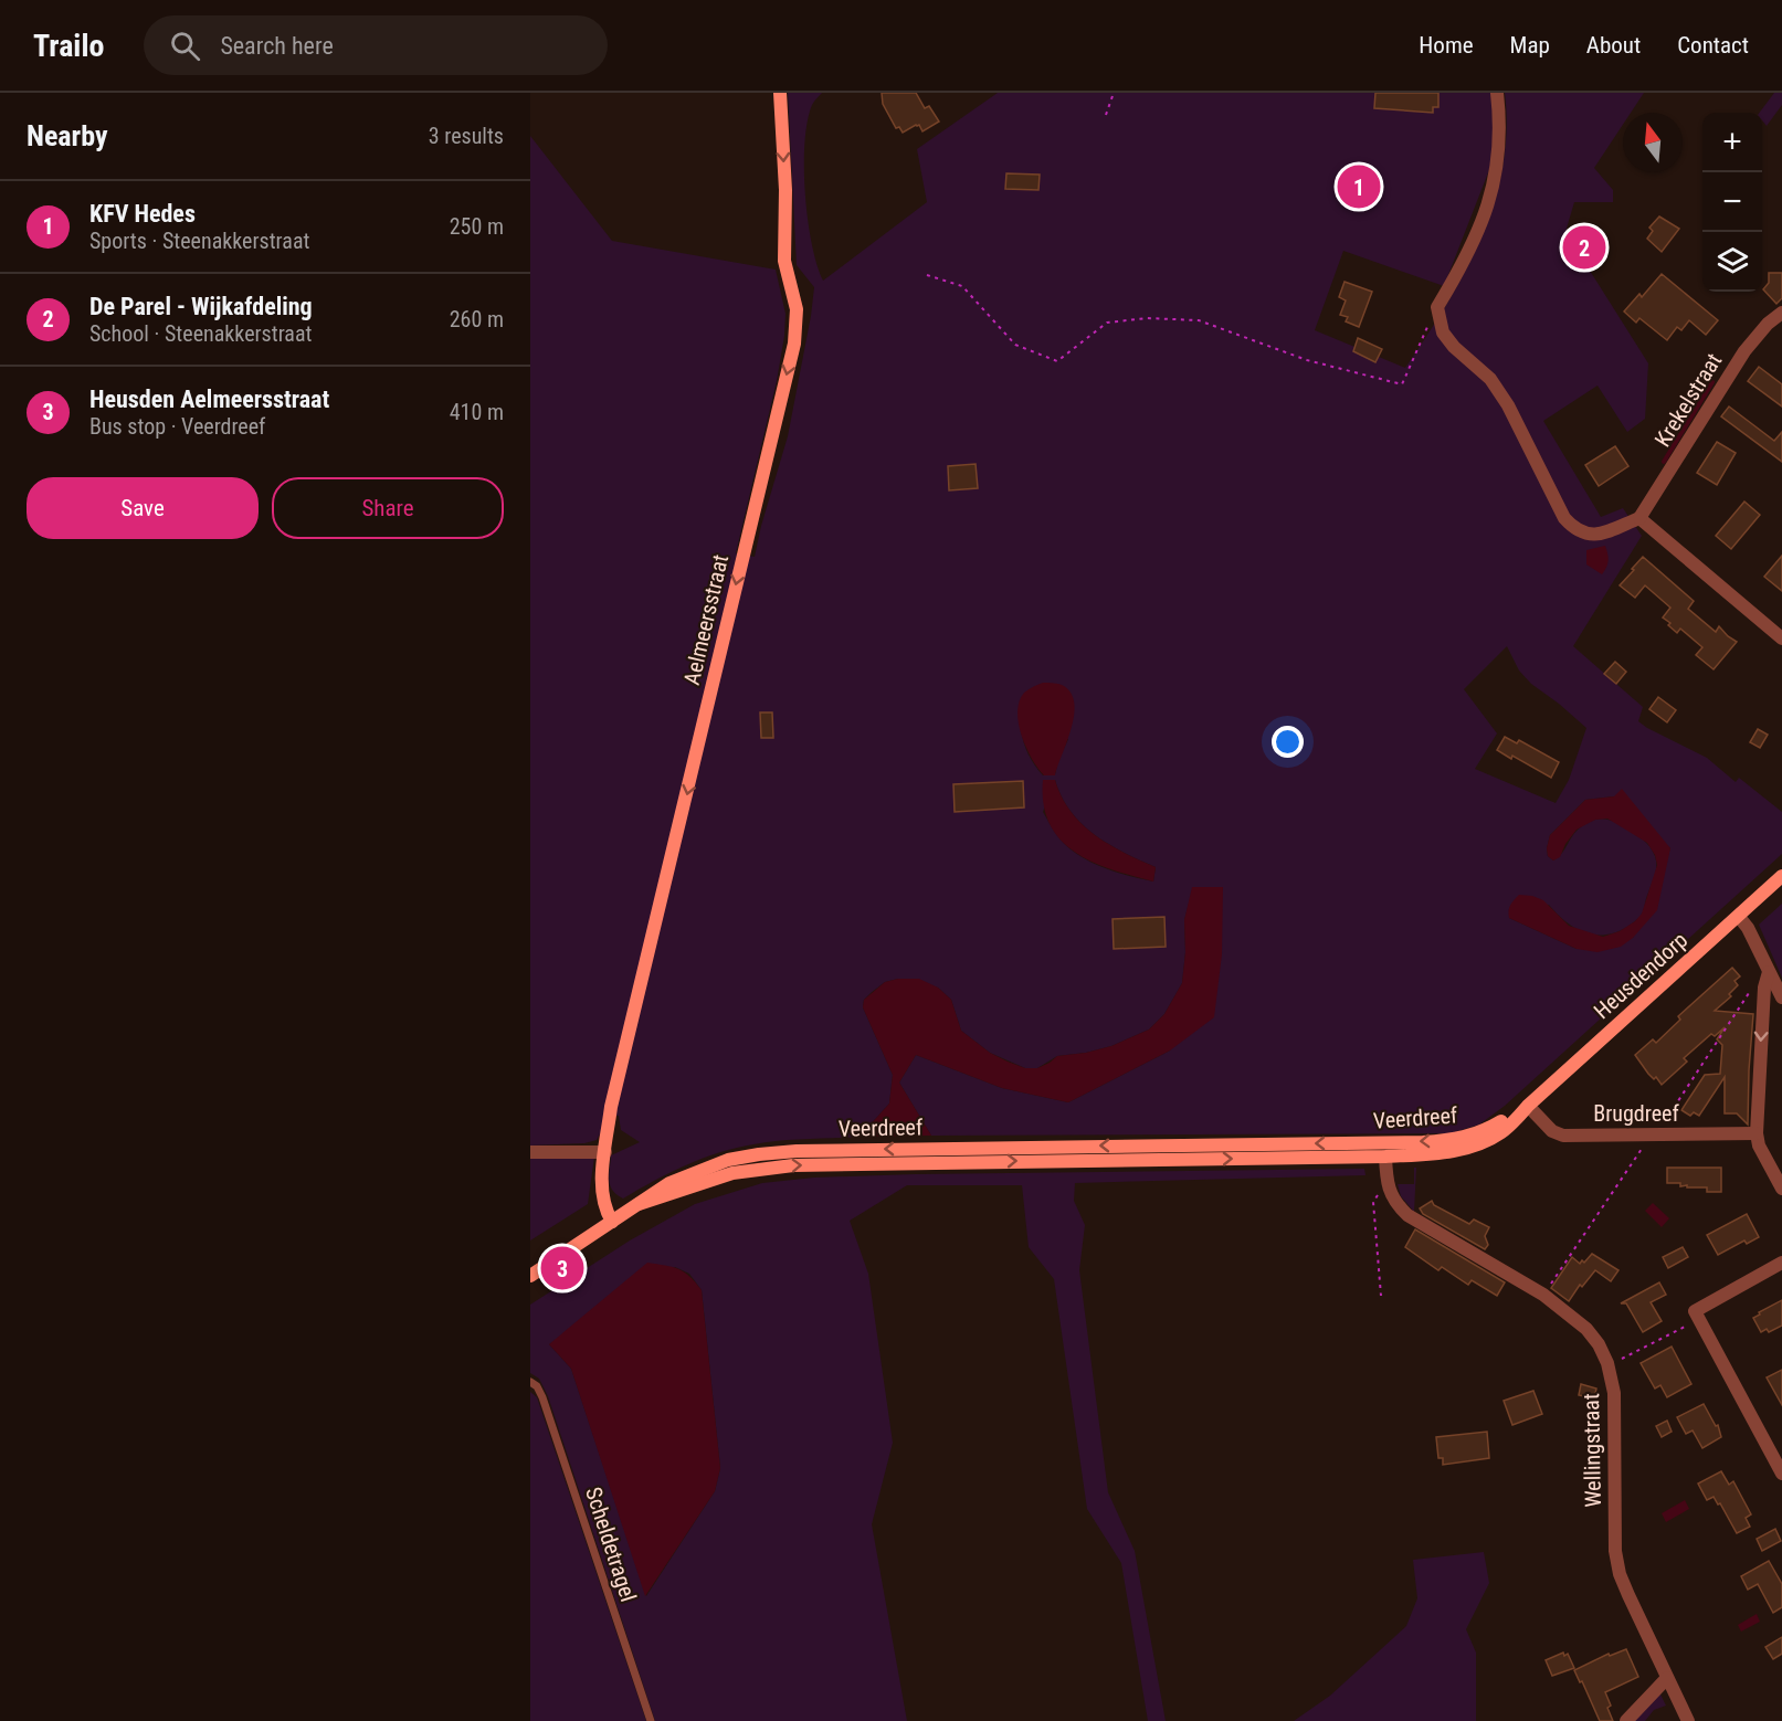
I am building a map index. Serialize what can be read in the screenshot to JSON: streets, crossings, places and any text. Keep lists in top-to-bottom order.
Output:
{
  "streets": {
    "main road": ["Aelmeersstraat", "Heusdendorp", "Veerdreef"],
    "street": ["Krekelstraat", "Brugdreef", "Wellingstraat"],
    "lane": ["Scheldetragel"]
  },
  "crossings": [
    ["Heusdendorp", "Brugdreef"],
    ["Heusdendorp", "Veerdreef"],
    ["Brugdreef", "Veerdreef"],
    ["Veerdreef", "Wellingstraat"]
  ],
  "one_way": ["Aelmeersstraat"],
  "north": "top",
  "page": {
    "header": "Trailo",
    "search": "Search here",
    "nav": [
      "Home",
      "Map",
      "About",
      "Contact"
    ],
    "heading": ["Nearby", "3 results"],
    "map_buttons": ["+", "−"],
    "pins": ["1", "2", "3"],
    "list": [
      {
        "mark": "1",
        "name": "KFV Hedes",
        "note": "Sports · Steenakkerstraat",
        "value": "250 m"
      },
      {
        "mark": "2",
        "name": "De Parel - Wijkafdeling",
        "note": "School · Steenakkerstraat",
        "value": "260 m"
      },
      {
        "mark": "3",
        "name": "Heusden Aelmeersstraat",
        "note": "Bus stop · Veerdreef",
        "value": "410 m"
      }
    ],
    "buttons": ["Save", "Share"]
  }
}
